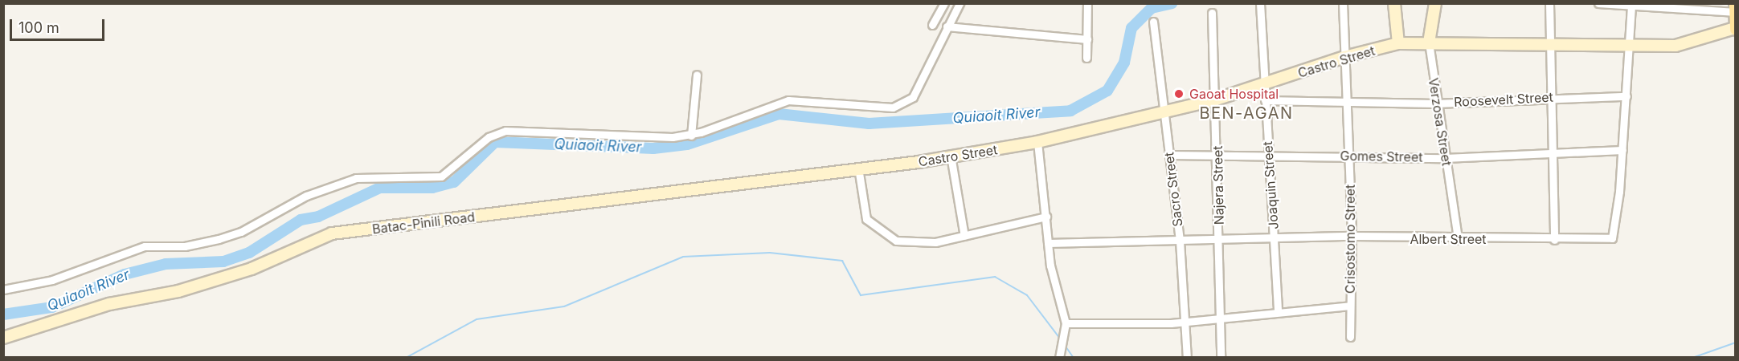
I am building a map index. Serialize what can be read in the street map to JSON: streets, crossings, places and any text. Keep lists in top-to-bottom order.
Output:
{
  "streets": {
    "main road": ["Castro Street", "Verzosa Street", "Batac-Pinili Road"],
    "street": [
      "Roosevelt Street",
      "Gomes Street",
      "Najera Street",
      "Joaquin Street",
      "Sacro Street",
      "Crisostomo Street",
      "Albert Street"
    ]
  },
  "crossings": [
    ["Castro Street", "Verzosa Street"],
    ["Castro Street", "Najera Street"],
    ["Castro Street", "Joaquin Street"],
    ["Castro Street", "Sacro Street"],
    ["Castro Street", "Batac-Pinili Road"],
    ["Castro Street", "Crisostomo Street"],
    ["Castro Street", "Albert Street"],
    ["Roosevelt Street", "Verzosa Street"],
    ["Roosevelt Street", "Joaquin Street"],
    ["Roosevelt Street", "Crisostomo Street"],
    ["Roosevelt Street", "Albert Street"],
    ["Verzosa Street", "Gomes Street"],
    ["Verzosa Street", "Albert Street"],
    ["Gomes Street", "Najera Street"],
    ["Gomes Street", "Joaquin Street"],
    ["Gomes Street", "Sacro Street"],
    ["Gomes Street", "Crisostomo Street"],
    ["Gomes Street", "Albert Street"],
    ["Najera Street", "Crisostomo Street"],
    ["Najera Street", "Albert Street"],
    ["Joaquin Street", "Crisostomo Street"],
    ["Joaquin Street", "Albert Street"],
    ["Sacro Street", "Crisostomo Street"],
    ["Sacro Street", "Albert Street"],
    ["Crisostomo Street", "Albert Street"]
  ],
  "districts": ["BEN-AGAN"],
  "water": ["Quiaoit River"],
  "places": ["Gaoat Hospital"],
  "scale_bar": "100 m"
}
